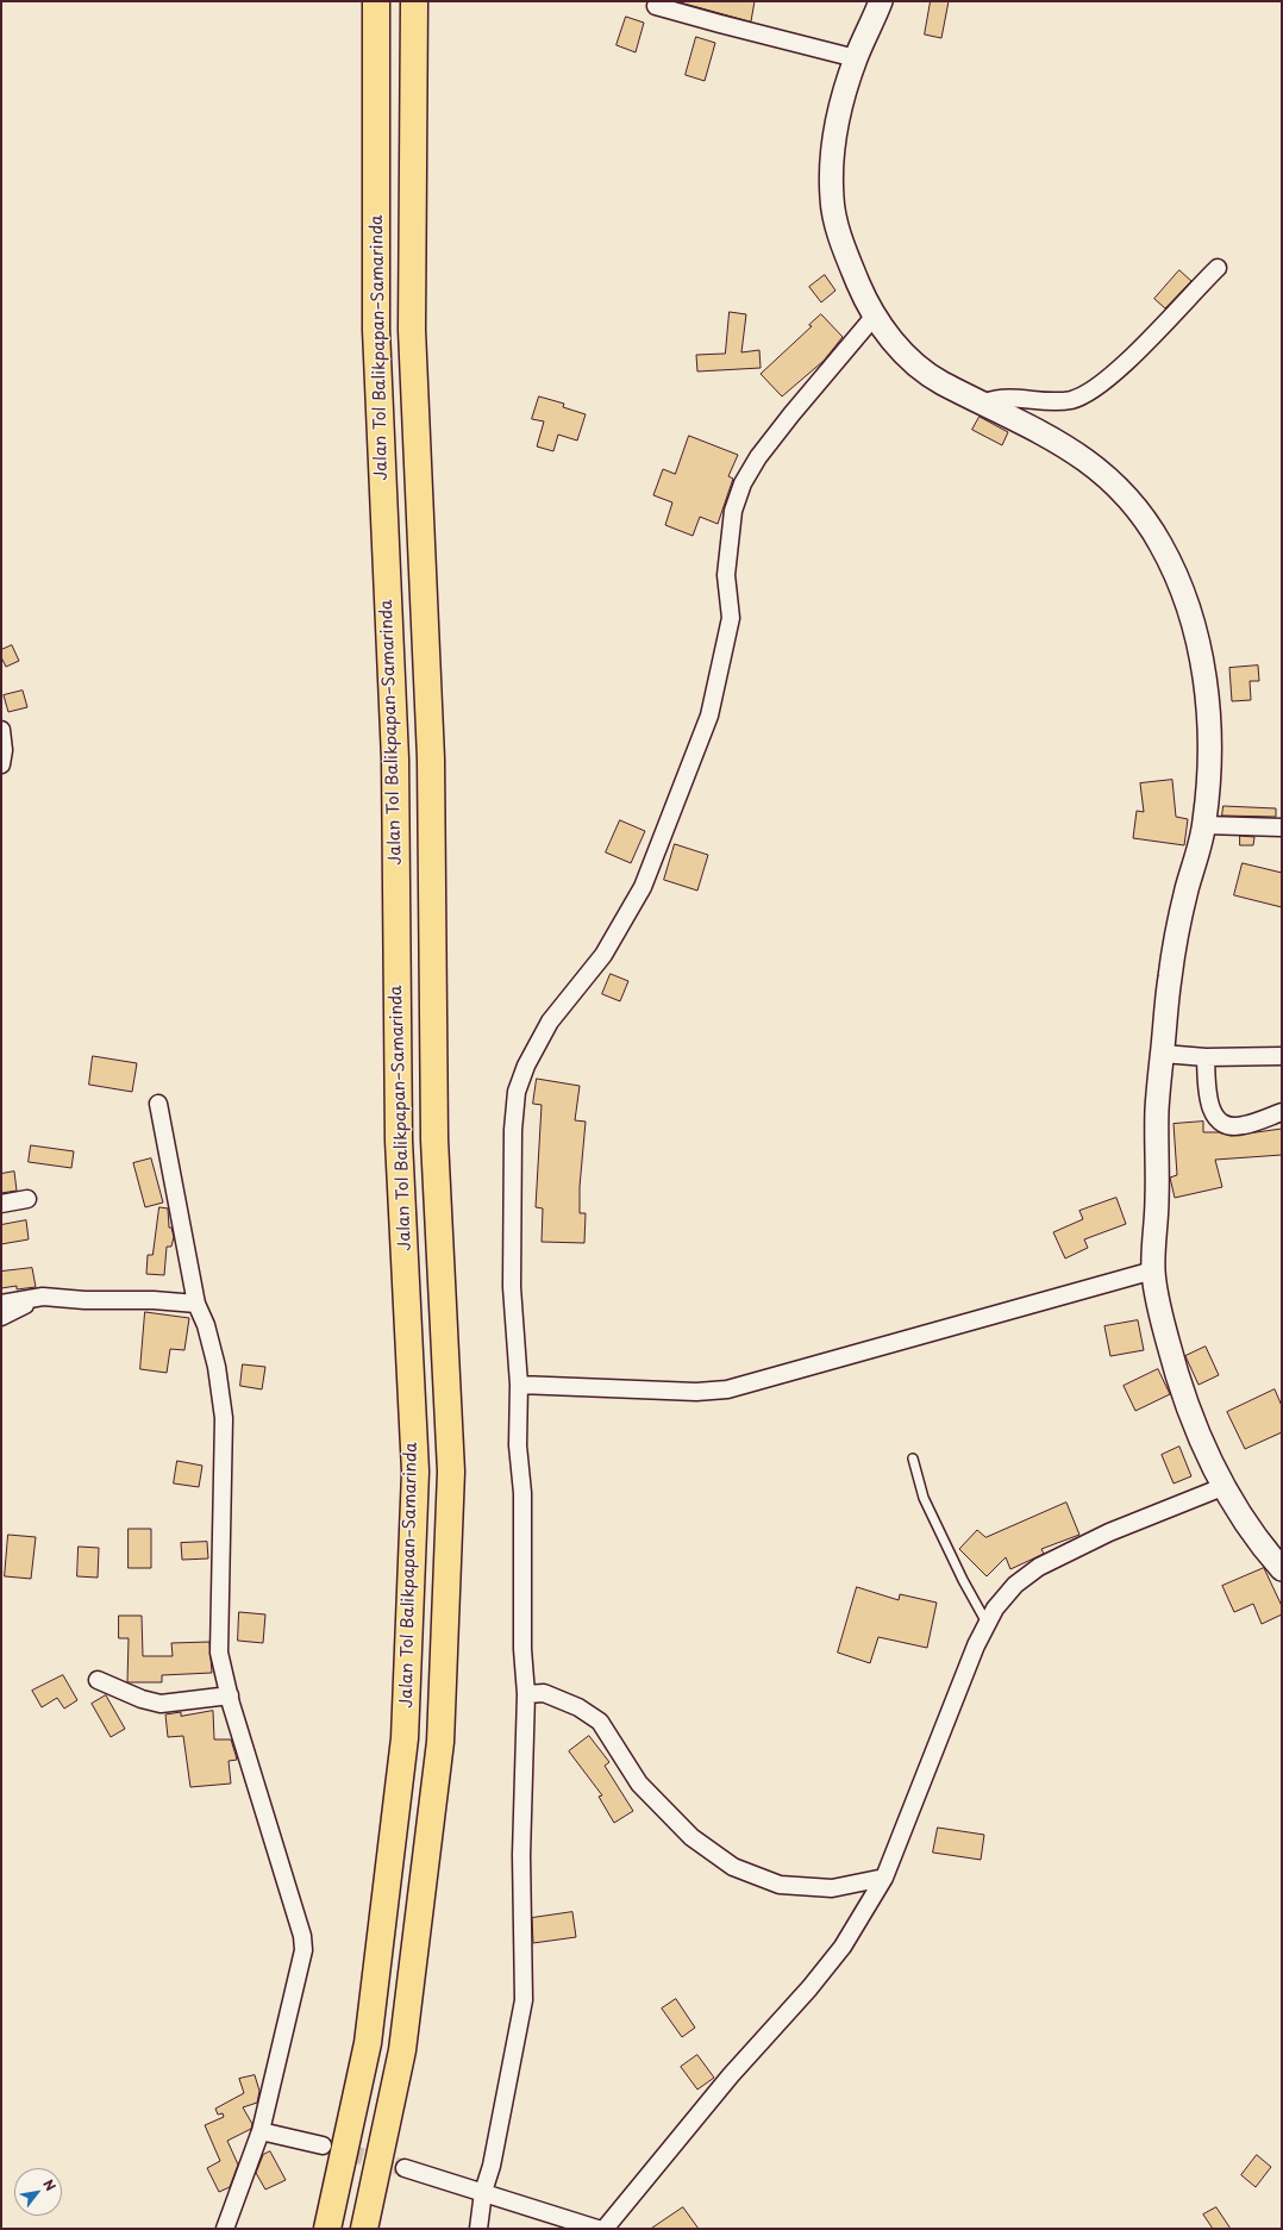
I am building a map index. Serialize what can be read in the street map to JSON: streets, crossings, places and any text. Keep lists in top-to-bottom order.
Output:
{
  "streets": {
    "highway": ["Jalan Tol Balikpapan–Samarinda"]
  },
  "north": "top right"
}
